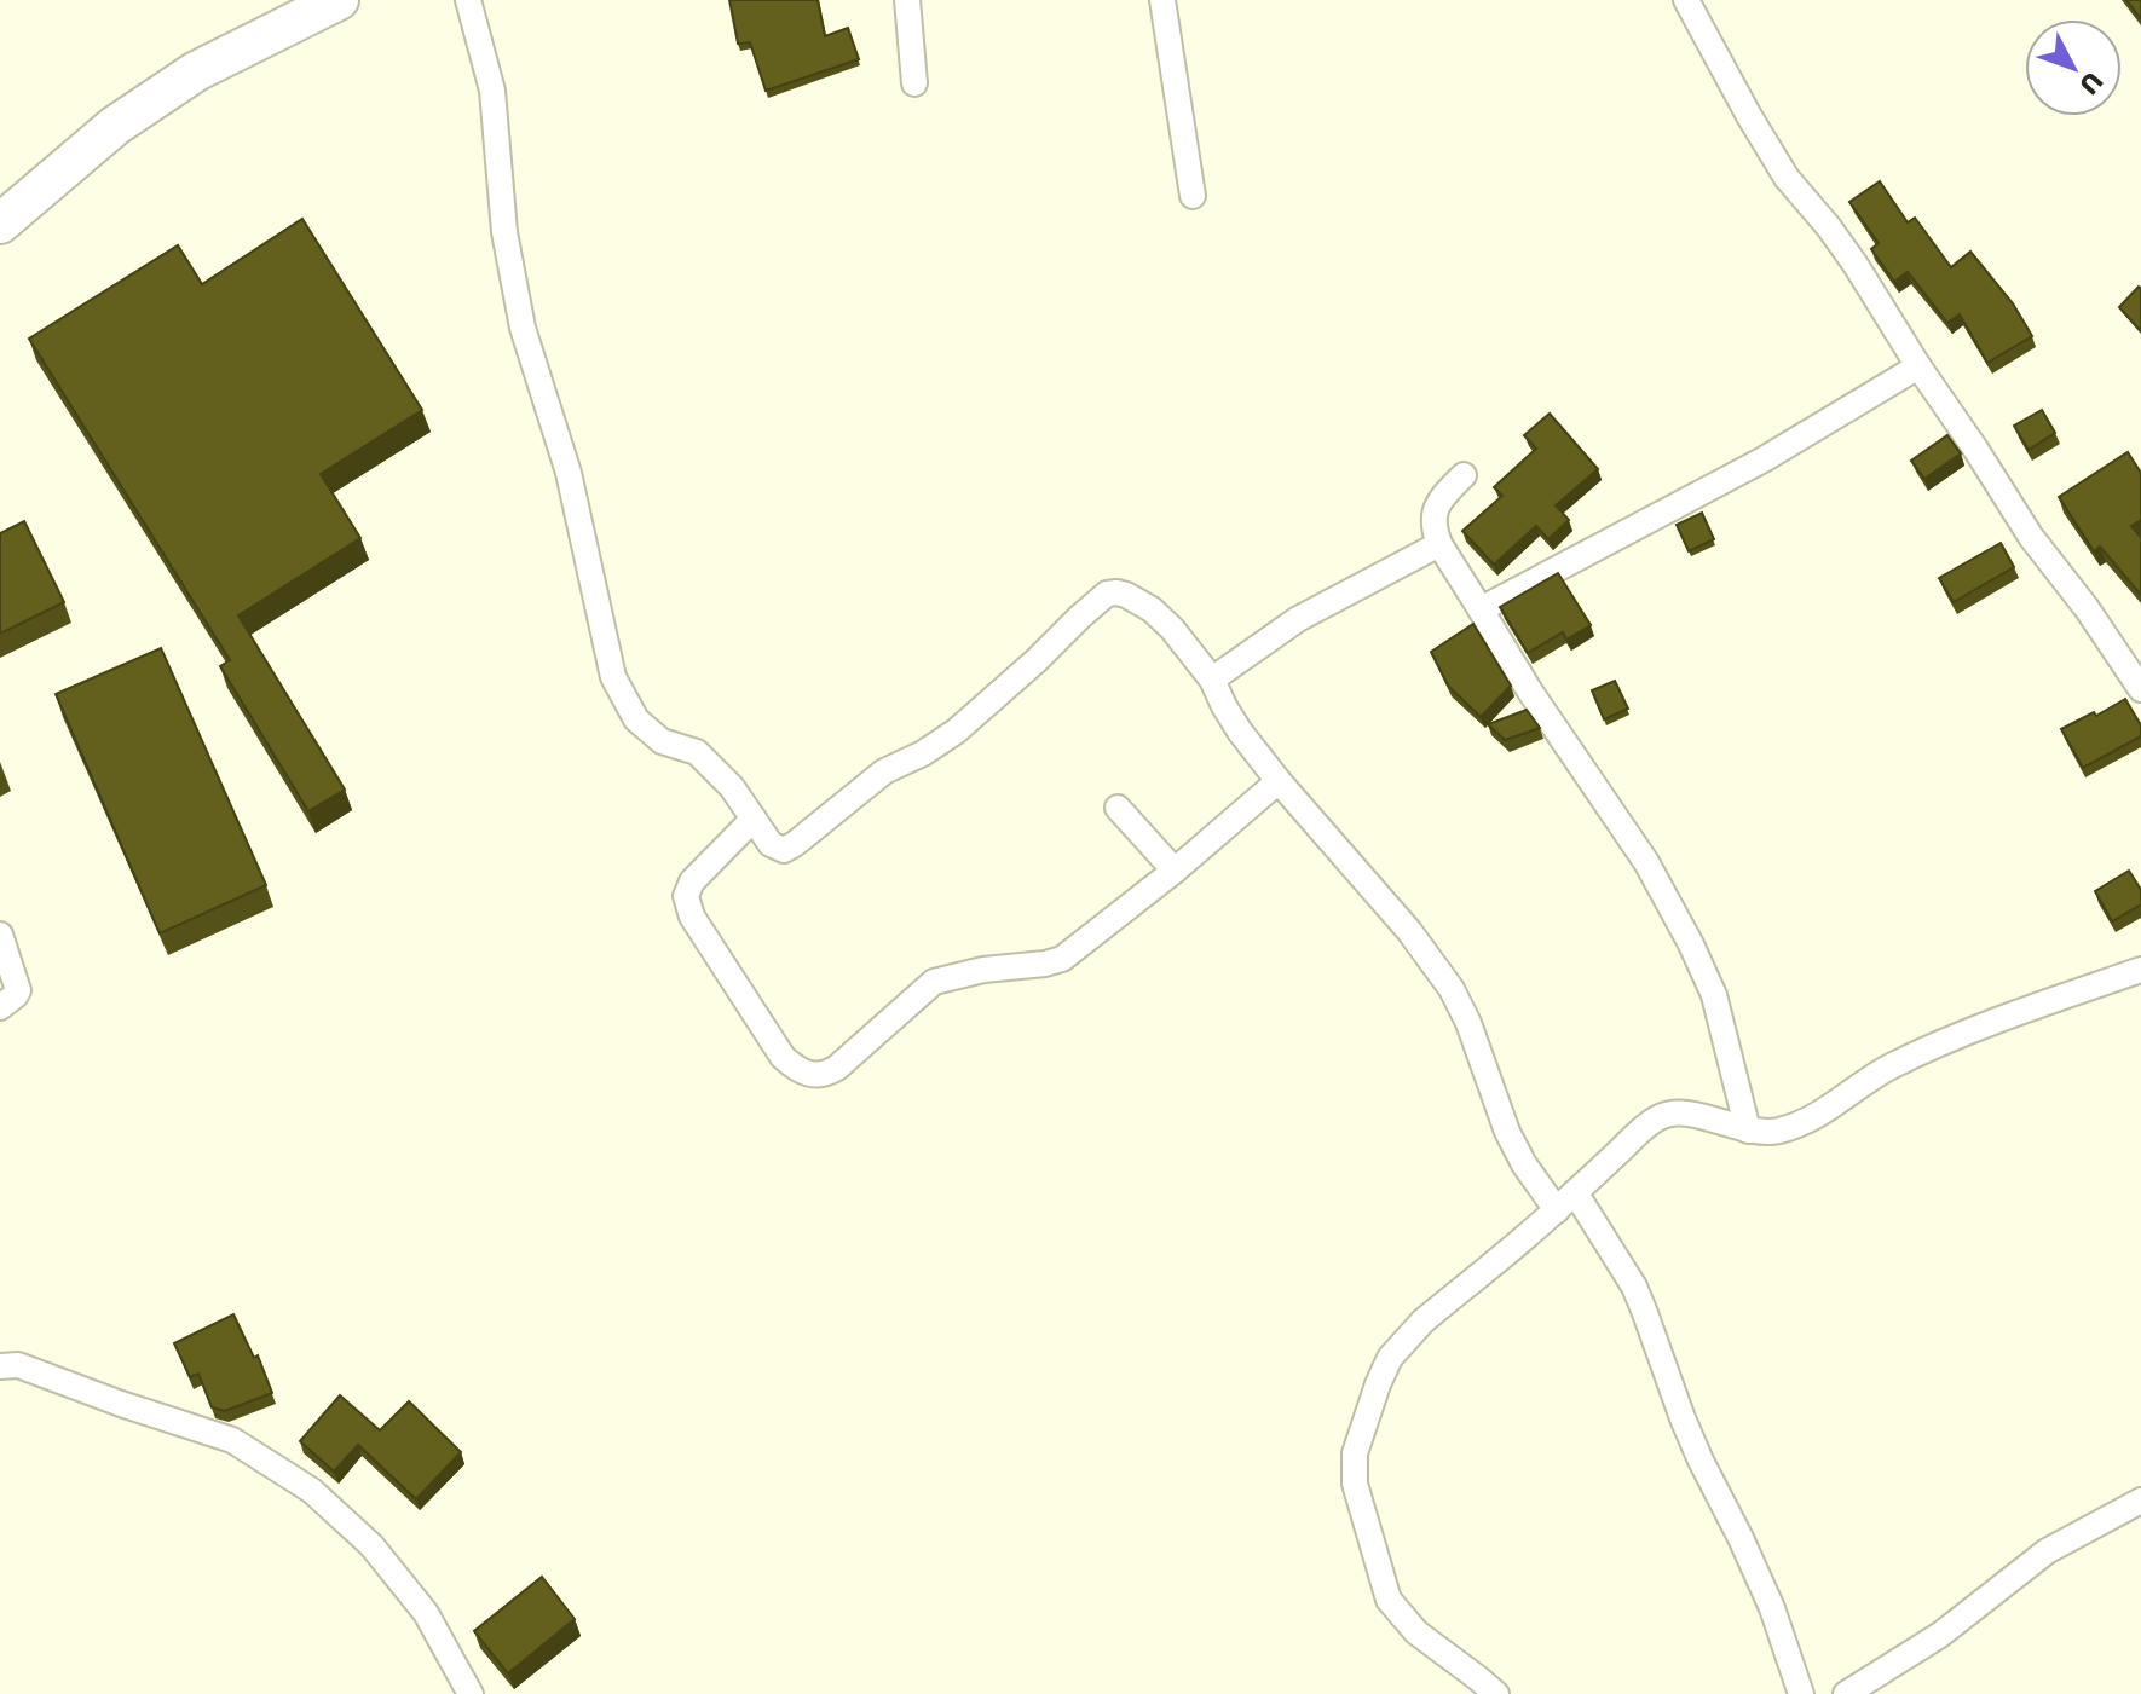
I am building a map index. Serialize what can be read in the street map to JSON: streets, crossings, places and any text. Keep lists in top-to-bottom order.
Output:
{
  "north": "bottom right"
}
